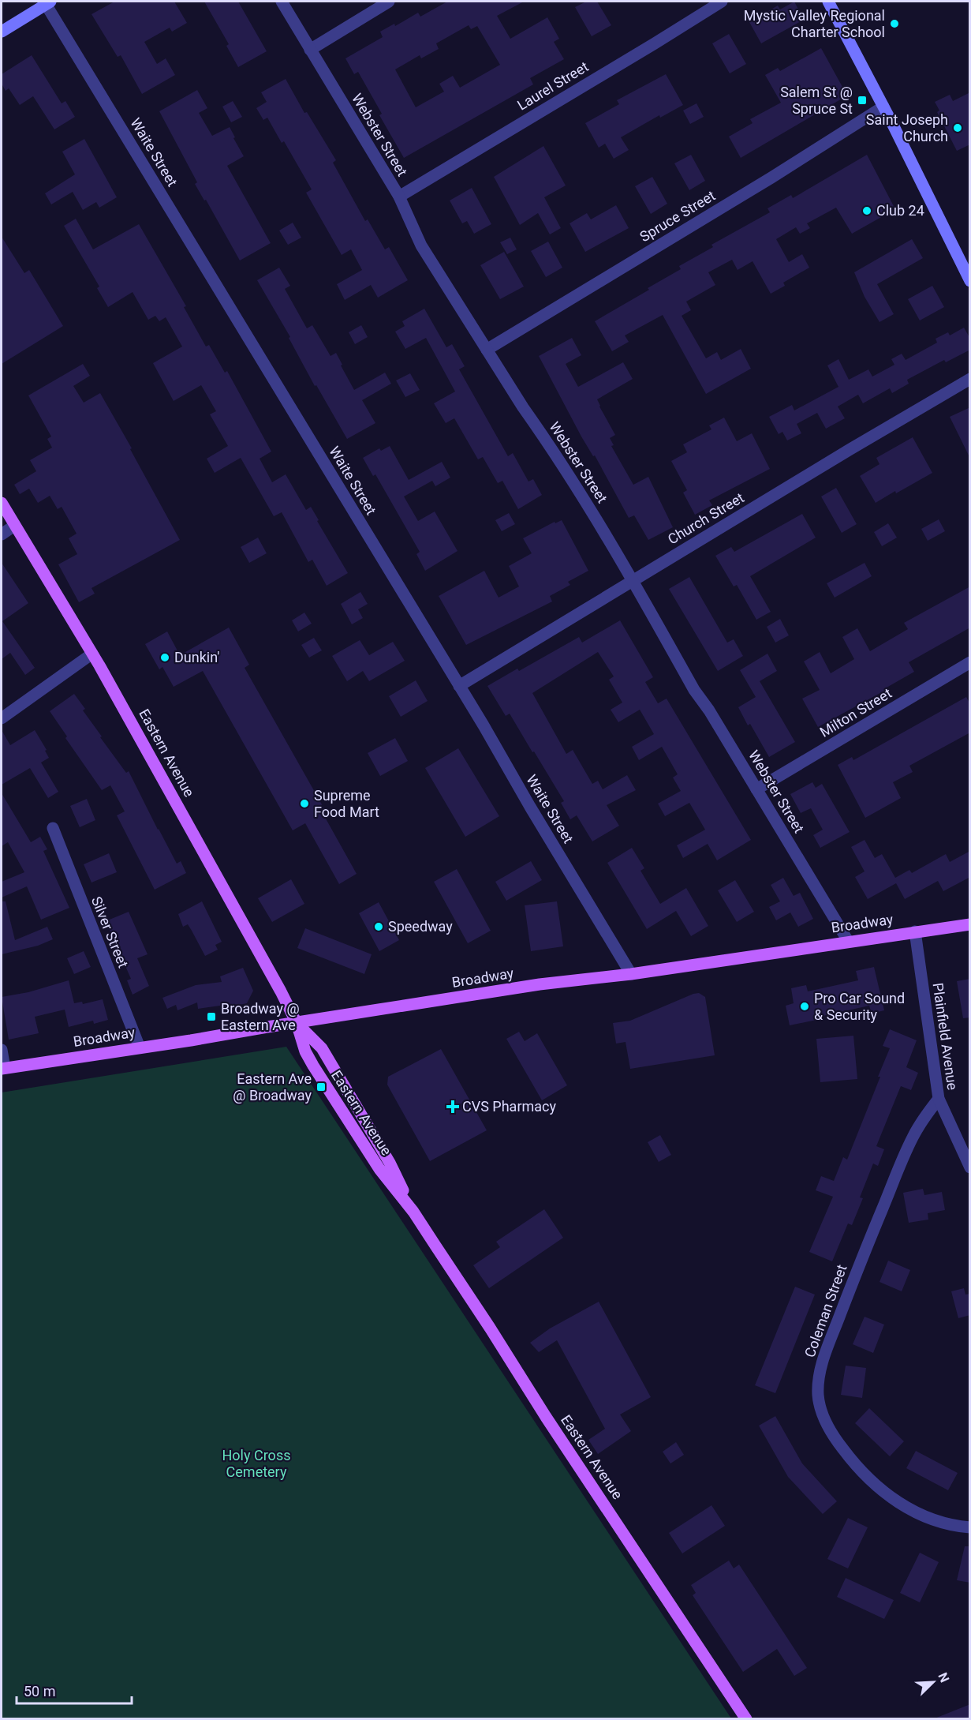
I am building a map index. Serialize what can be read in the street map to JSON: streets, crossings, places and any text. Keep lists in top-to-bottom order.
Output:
{
  "streets": {
    "main road": ["Eastern Avenue", "Broadway"],
    "street": [
      "Laurel Street",
      "Webster Street",
      "Waite Street",
      "Spruce Street",
      "Church Street",
      "Milton Street",
      "Silver Street",
      "Plainfield Avenue",
      "Coleman Street"
    ]
  },
  "crossings": [
    ["Laurel Street", "Webster Street"],
    ["Webster Street", "Spruce Street"],
    ["Webster Street", "Church Street"],
    ["Webster Street", "Milton Street"],
    ["Webster Street", "Broadway"],
    ["Waite Street", "Church Street"],
    ["Waite Street", "Broadway"],
    ["Eastern Avenue", "Broadway"],
    ["Broadway", "Silver Street"],
    ["Broadway", "Plainfield Avenue"],
    ["Plainfield Avenue", "Coleman Street"]
  ],
  "parks": ["Holy Cross Cemetery"],
  "places": {
    "other": [
      "Mystic Valley Regional Charter School",
      "Saint Joseph Church",
      "Club 24",
      "Dunkin'",
      "Supreme Food Mart",
      "Speedway",
      "Pro Car Sound & Security"
    ],
    "transit": ["Salem St @ Spruce St", "Broadway @ Eastern Ave", "Eastern Ave @ Broadway"],
    "health": ["CVS Pharmacy"]
  },
  "scale_bar": "50 m",
  "north": "top right"
}
